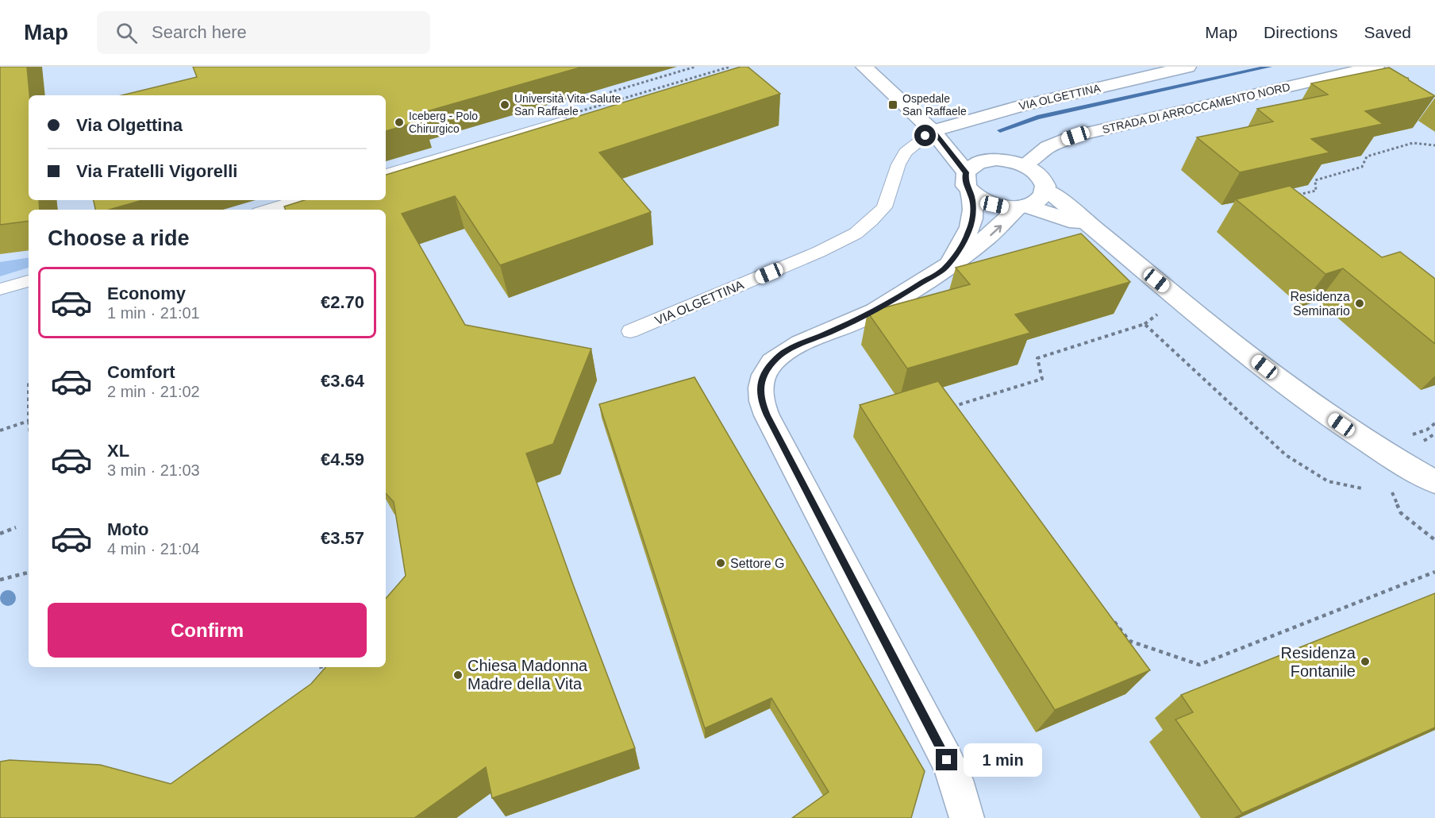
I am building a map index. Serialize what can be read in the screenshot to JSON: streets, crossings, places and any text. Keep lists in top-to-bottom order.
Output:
{
  "streets": {
    "street": ["VIA OLGETTINA", "STRADA DI ARROCCAMENTO NORD"]
  },
  "places": {
    "other": [
      "Università Vita-Salute San Raffaele",
      "Iceberg - Polo Chirurgico",
      "Residenza Seminario",
      "Settore G",
      "Residenza Fontanile",
      "Chiesa Madonna Madre della Vita"
    ],
    "transit": ["Ospedale San Raffaele"]
  },
  "page": {
    "header": "Map",
    "search": "Search here",
    "nav": ["Map", "Directions", "Saved"],
    "banner": ["Via Olgettina", "Via Fratelli Vigorelli"],
    "heading": "Choose a ride",
    "list": [
      {
        "name": "Economy",
        "note": "1 min · 21:01",
        "value": "€2.70"
      },
      {
        "name": "Comfort",
        "note": "2 min · 21:02",
        "value": "€3.64"
      },
      {
        "name": "XL",
        "note": "3 min · 21:03",
        "value": "€4.59"
      },
      {
        "name": "Moto",
        "note": "4 min · 21:04",
        "value": "€3.57"
      }
    ],
    "buttons": "Confirm",
    "bubble": "1 min"
  }
}
